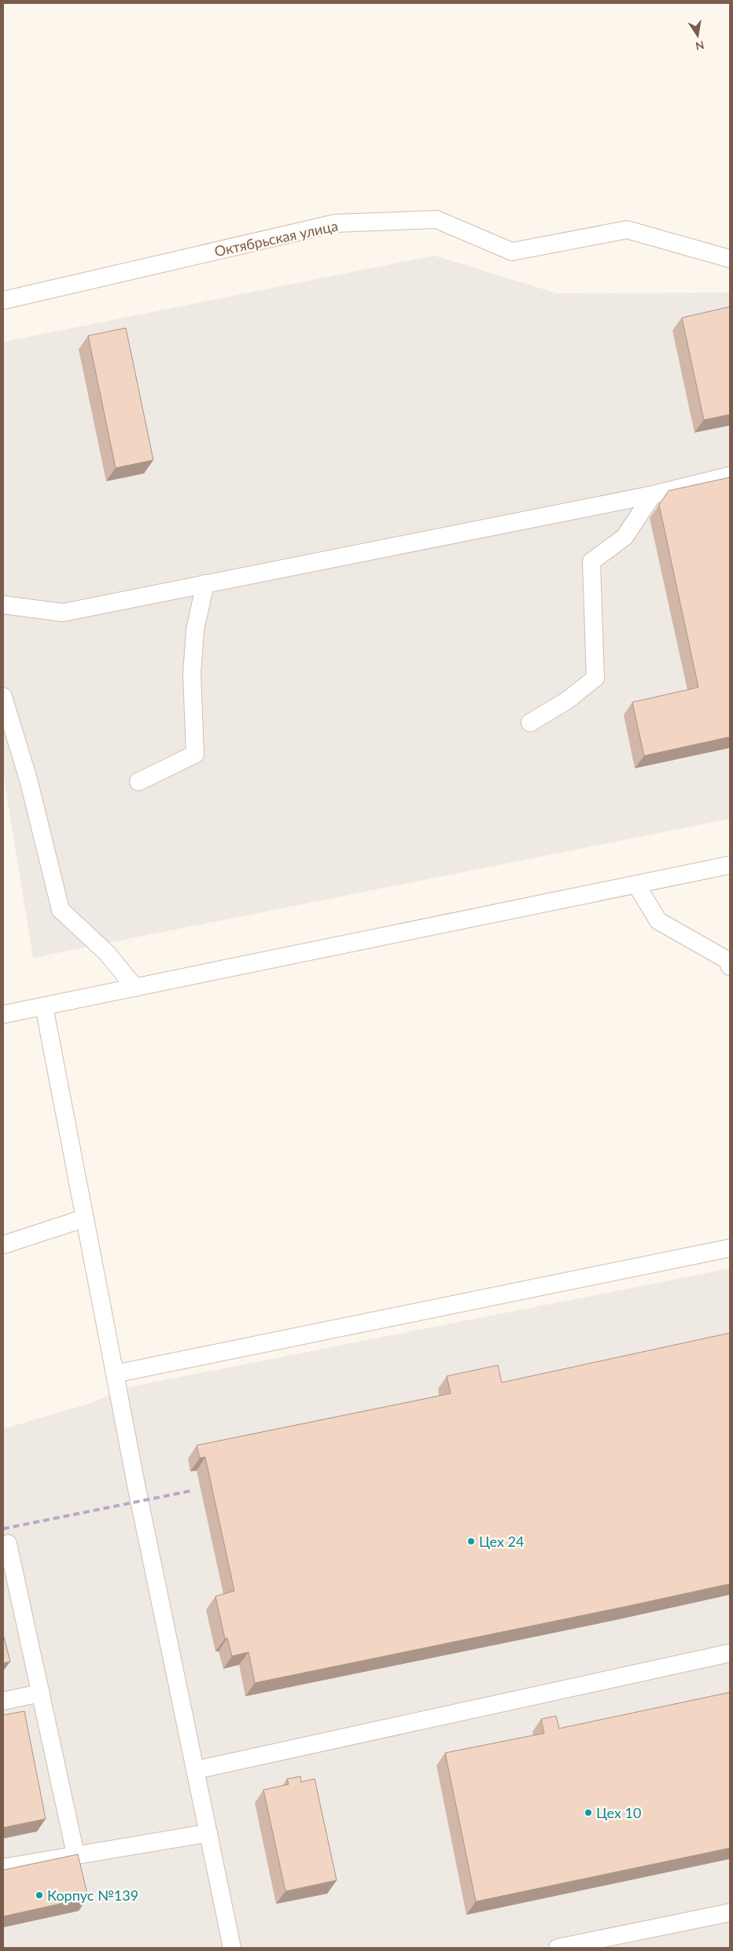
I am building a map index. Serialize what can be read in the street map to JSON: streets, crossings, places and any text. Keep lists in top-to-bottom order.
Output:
{
  "streets": {
    "street": ["Октябрьская улица"]
  },
  "places": ["Цех 24", "Цех 10", "Корпус №139"],
  "north": "bottom"
}
